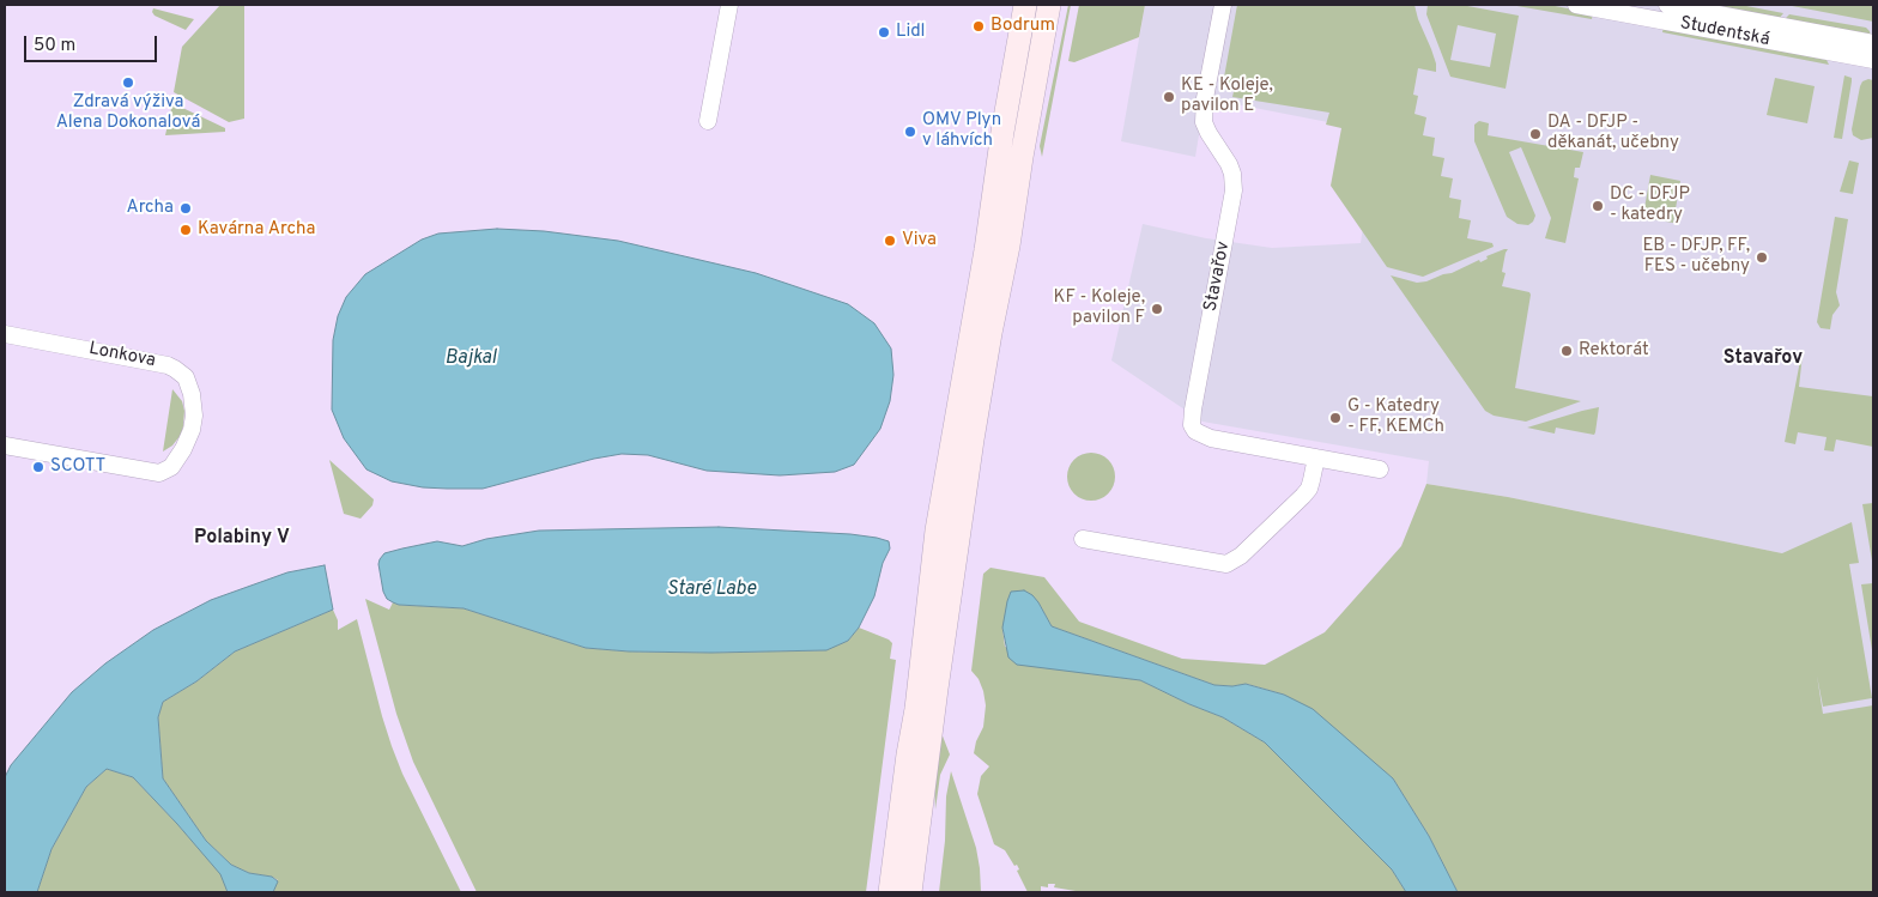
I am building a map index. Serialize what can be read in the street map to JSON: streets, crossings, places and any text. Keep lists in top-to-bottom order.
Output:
{
  "streets": {
    "street": ["Studentská", "Stavařov", "Lonkova"]
  },
  "districts": ["Stavařov", "Polabiny V"],
  "water": ["Bajkal", "Staré Labe"],
  "places": [
    "Bodrum",
    "Lidl",
    "Zdravá výživa Alena Dokonalová",
    "KE - Koleje, pavilon E",
    "OMV Plyn v láhvích",
    "DA - DFJP - děkanát, učebny",
    "DC - DFJP - katedry",
    "Archa",
    "Kavárna Archa",
    "Viva",
    "EB - DFJP, FF, FES - učebny",
    "KF - Koleje, pavilon F",
    "Rektorát",
    "G - Katedry - FF, KEMCh",
    "SCOTT"
  ],
  "scale_bar": "50 m"
}
